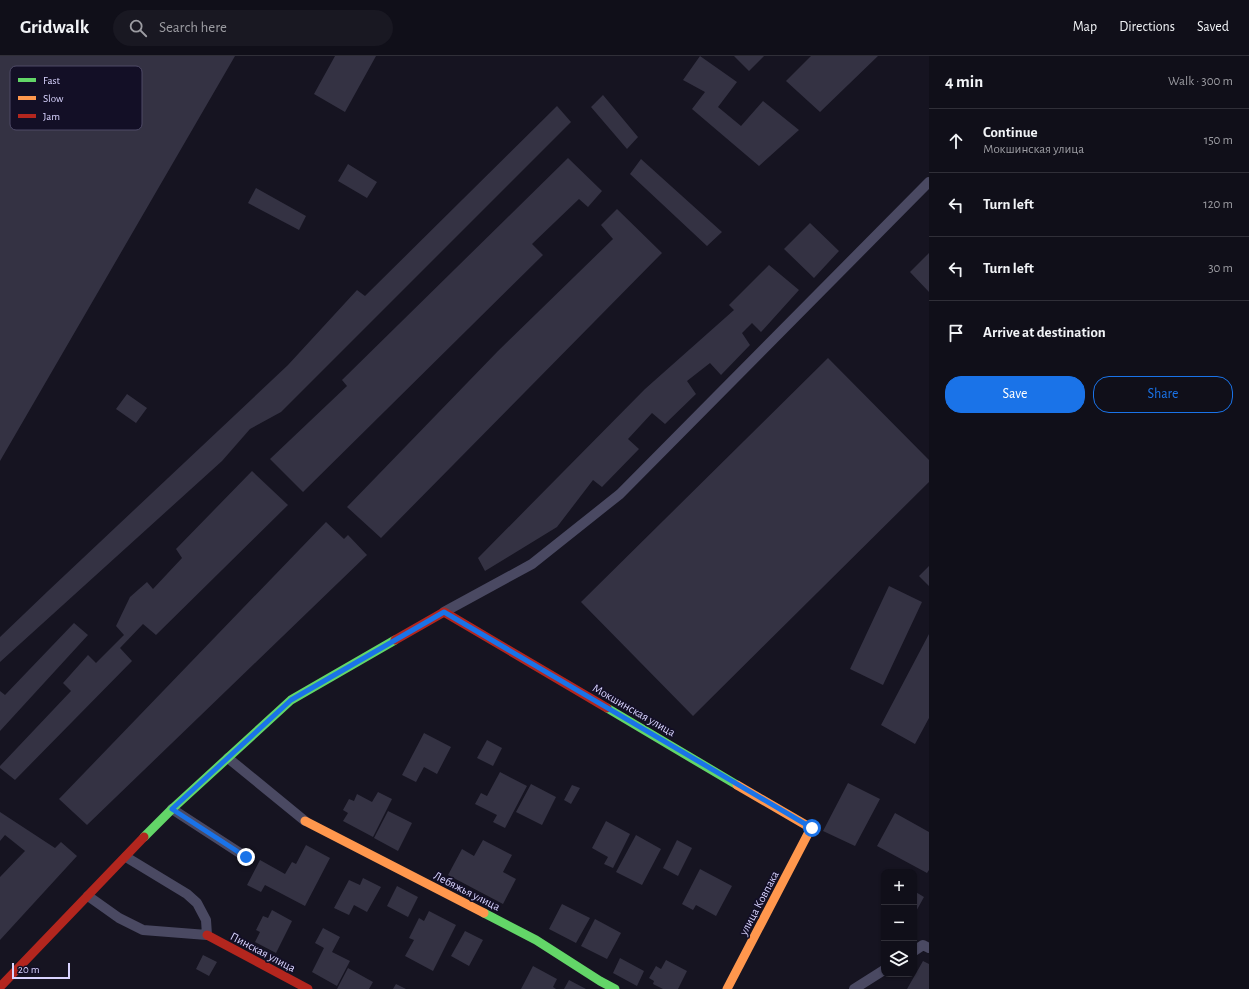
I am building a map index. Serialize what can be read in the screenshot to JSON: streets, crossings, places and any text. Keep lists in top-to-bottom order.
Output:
{
  "streets": {
    "street": [
      "Мокшинская улица",
      "Лебяжья улица",
      "улица Ковпака",
      "Пинская улица"
    ]
  },
  "crossings": [
    ["Мокшинская улица", "улица Ковпака"]
  ],
  "legend": ["Fast", "Slow", "Jam"],
  "scale_bar": "20 m",
  "page": {
    "header": "Gridwalk",
    "search": "Search here",
    "nav": ["Map", "Directions", "Saved"],
    "heading": ["4 min", "Walk · 300 m"],
    "list": [
      ["Continue", "Мокшинская улица", "150 m"],
      ["Turn left", "120 m"],
      ["Turn left", "30 m"],
      "Arrive at destination"
    ],
    "buttons": ["Save", "Share"],
    "map_buttons": ["+", "−"],
    "scale": "20 m"
  }
}
